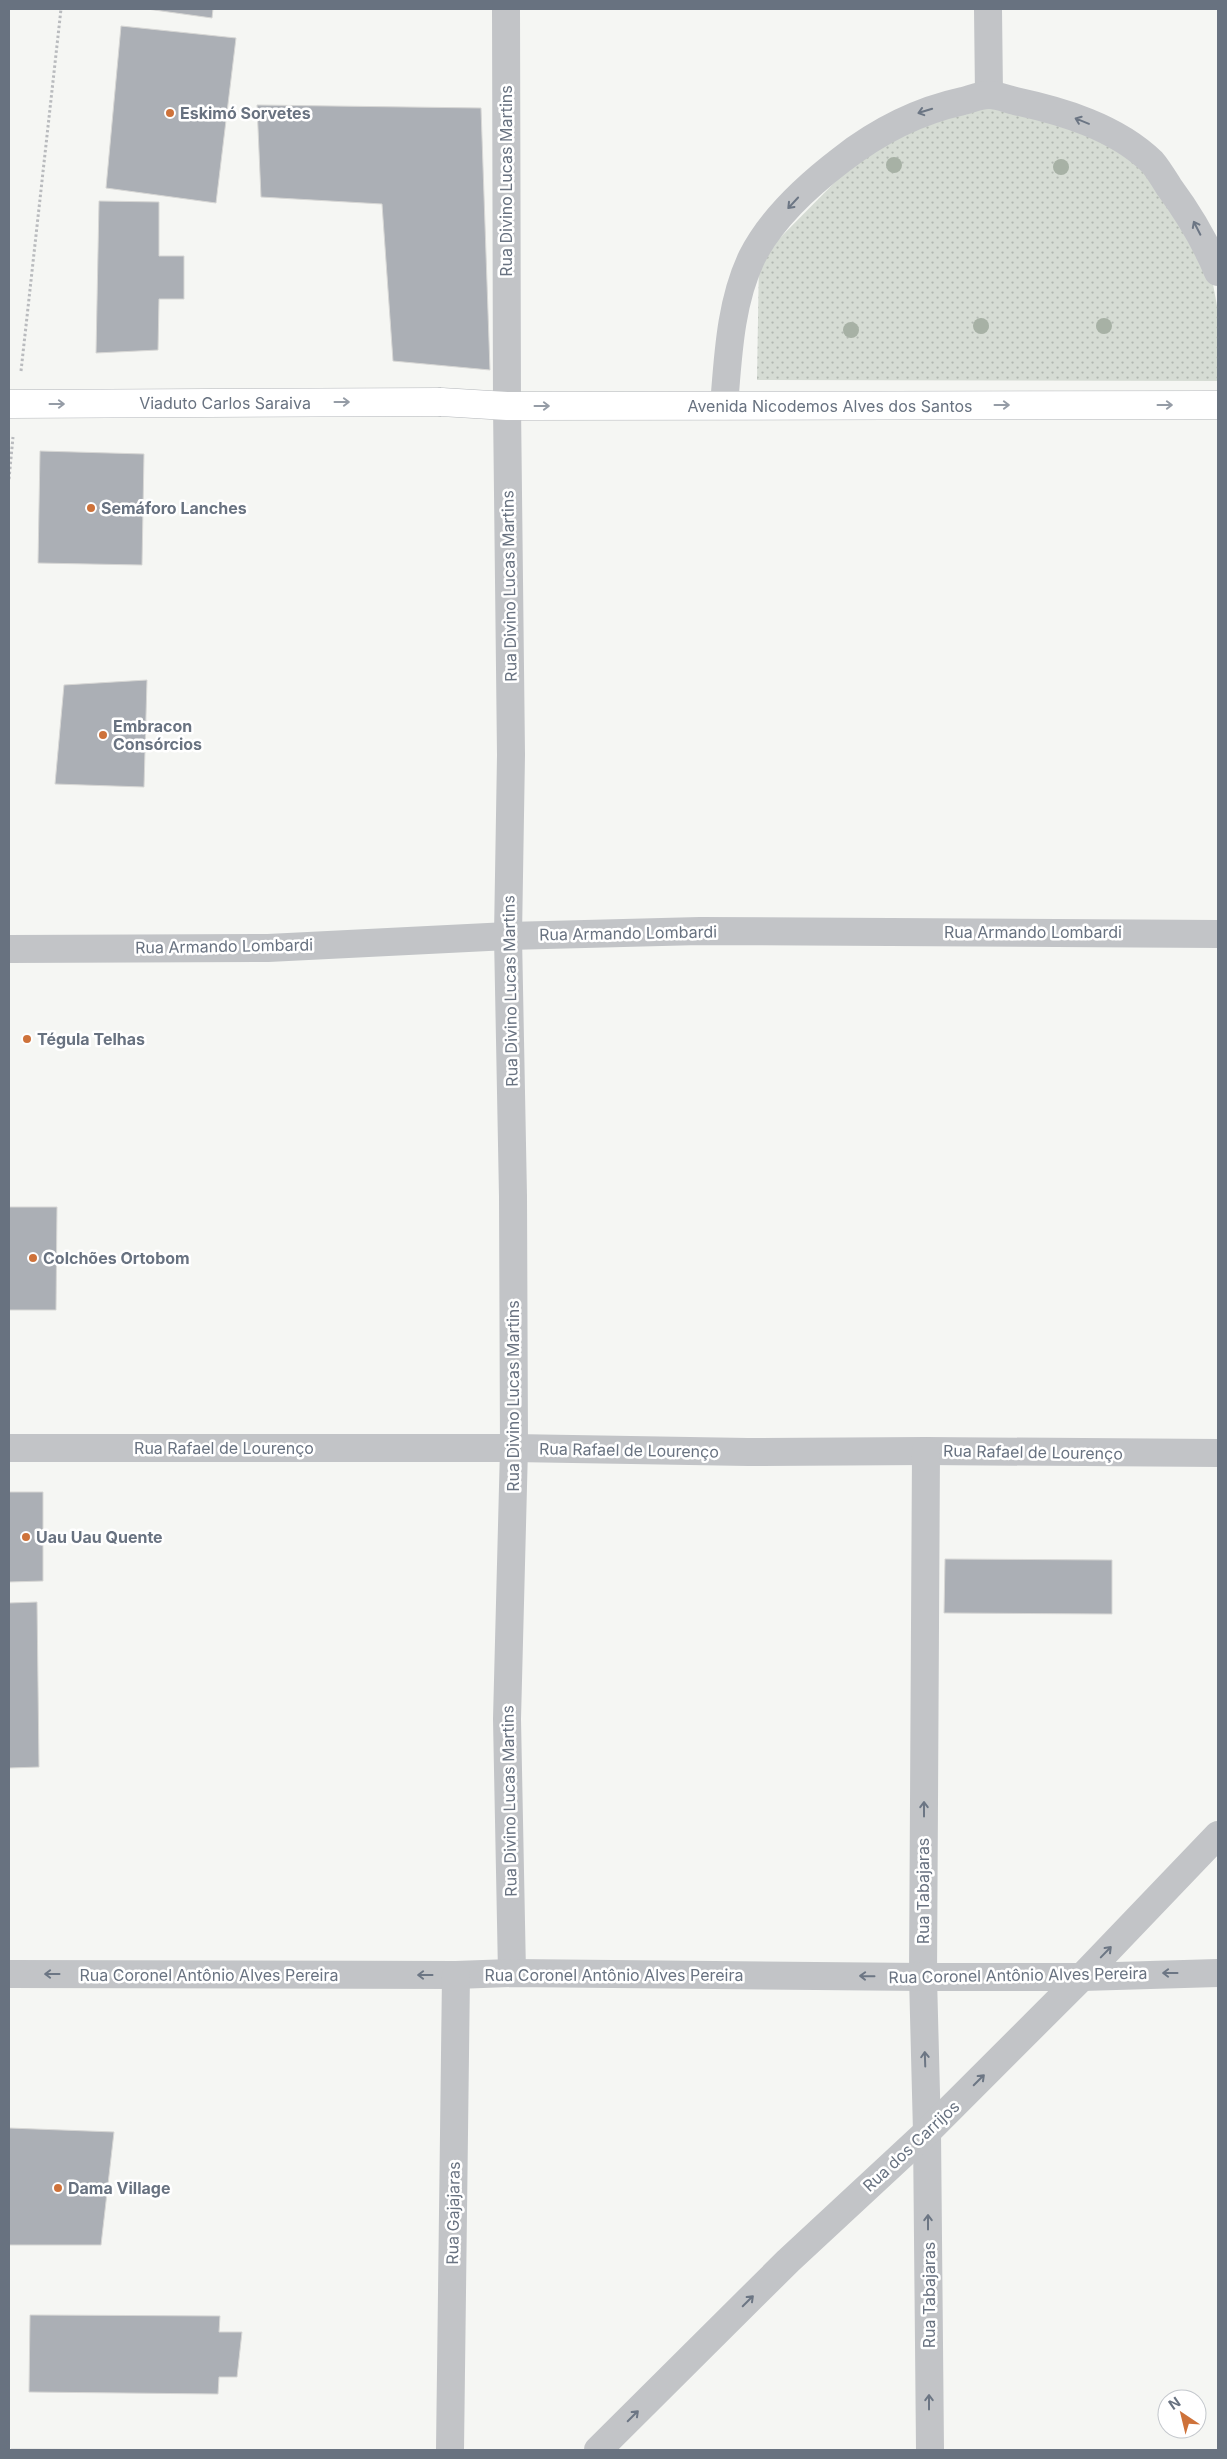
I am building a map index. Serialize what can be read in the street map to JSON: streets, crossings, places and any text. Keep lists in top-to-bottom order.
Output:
{
  "streets": {
    "main road": ["Viaduto Carlos Saraiva", "Avenida Nicodemos Alves dos Santos"],
    "street": [
      "Rua Divino Lucas Martins",
      "Rua Armando Lombardi",
      "Rua Rafael de Lourenço",
      "Rua Tabajaras",
      "Rua Coronel Antônio Alves Pereira",
      "Rua dos Carrijos",
      "Rua Gajajaras"
    ]
  },
  "crossings": [
    ["Rua Divino Lucas Martins", "Avenida Nicodemos Alves dos Santos"],
    ["Rua Divino Lucas Martins", "Rua Armando Lombardi"],
    ["Rua Divino Lucas Martins", "Rua Rafael de Lourenço"],
    ["Rua Divino Lucas Martins", "Rua Coronel Antônio Alves Pereira"],
    ["Viaduto Carlos Saraiva", "Avenida Nicodemos Alves dos Santos"],
    ["Rua Rafael de Lourenço", "Rua Tabajaras"],
    ["Rua Tabajaras", "Rua Coronel Antônio Alves Pereira"],
    ["Rua Tabajaras", "Rua dos Carrijos"],
    ["Rua Coronel Antônio Alves Pereira", "Rua dos Carrijos"],
    ["Rua Coronel Antônio Alves Pereira", "Rua Gajajaras"]
  ],
  "one_way": [
    "Viaduto Carlos Saraiva",
    "Avenida Nicodemos Alves dos Santos",
    "Rua Tabajaras",
    "Rua Coronel Antônio Alves Pereira",
    "Rua dos Carrijos"
  ],
  "places": [
    "Eskimó Sorvetes",
    "Semáforo Lanches",
    "Embracon Consórcios",
    "Tégula Telhas",
    "Colchões Ortobom",
    "Uau Uau Quente",
    "Dama Village"
  ],
  "north": "top left"
}
